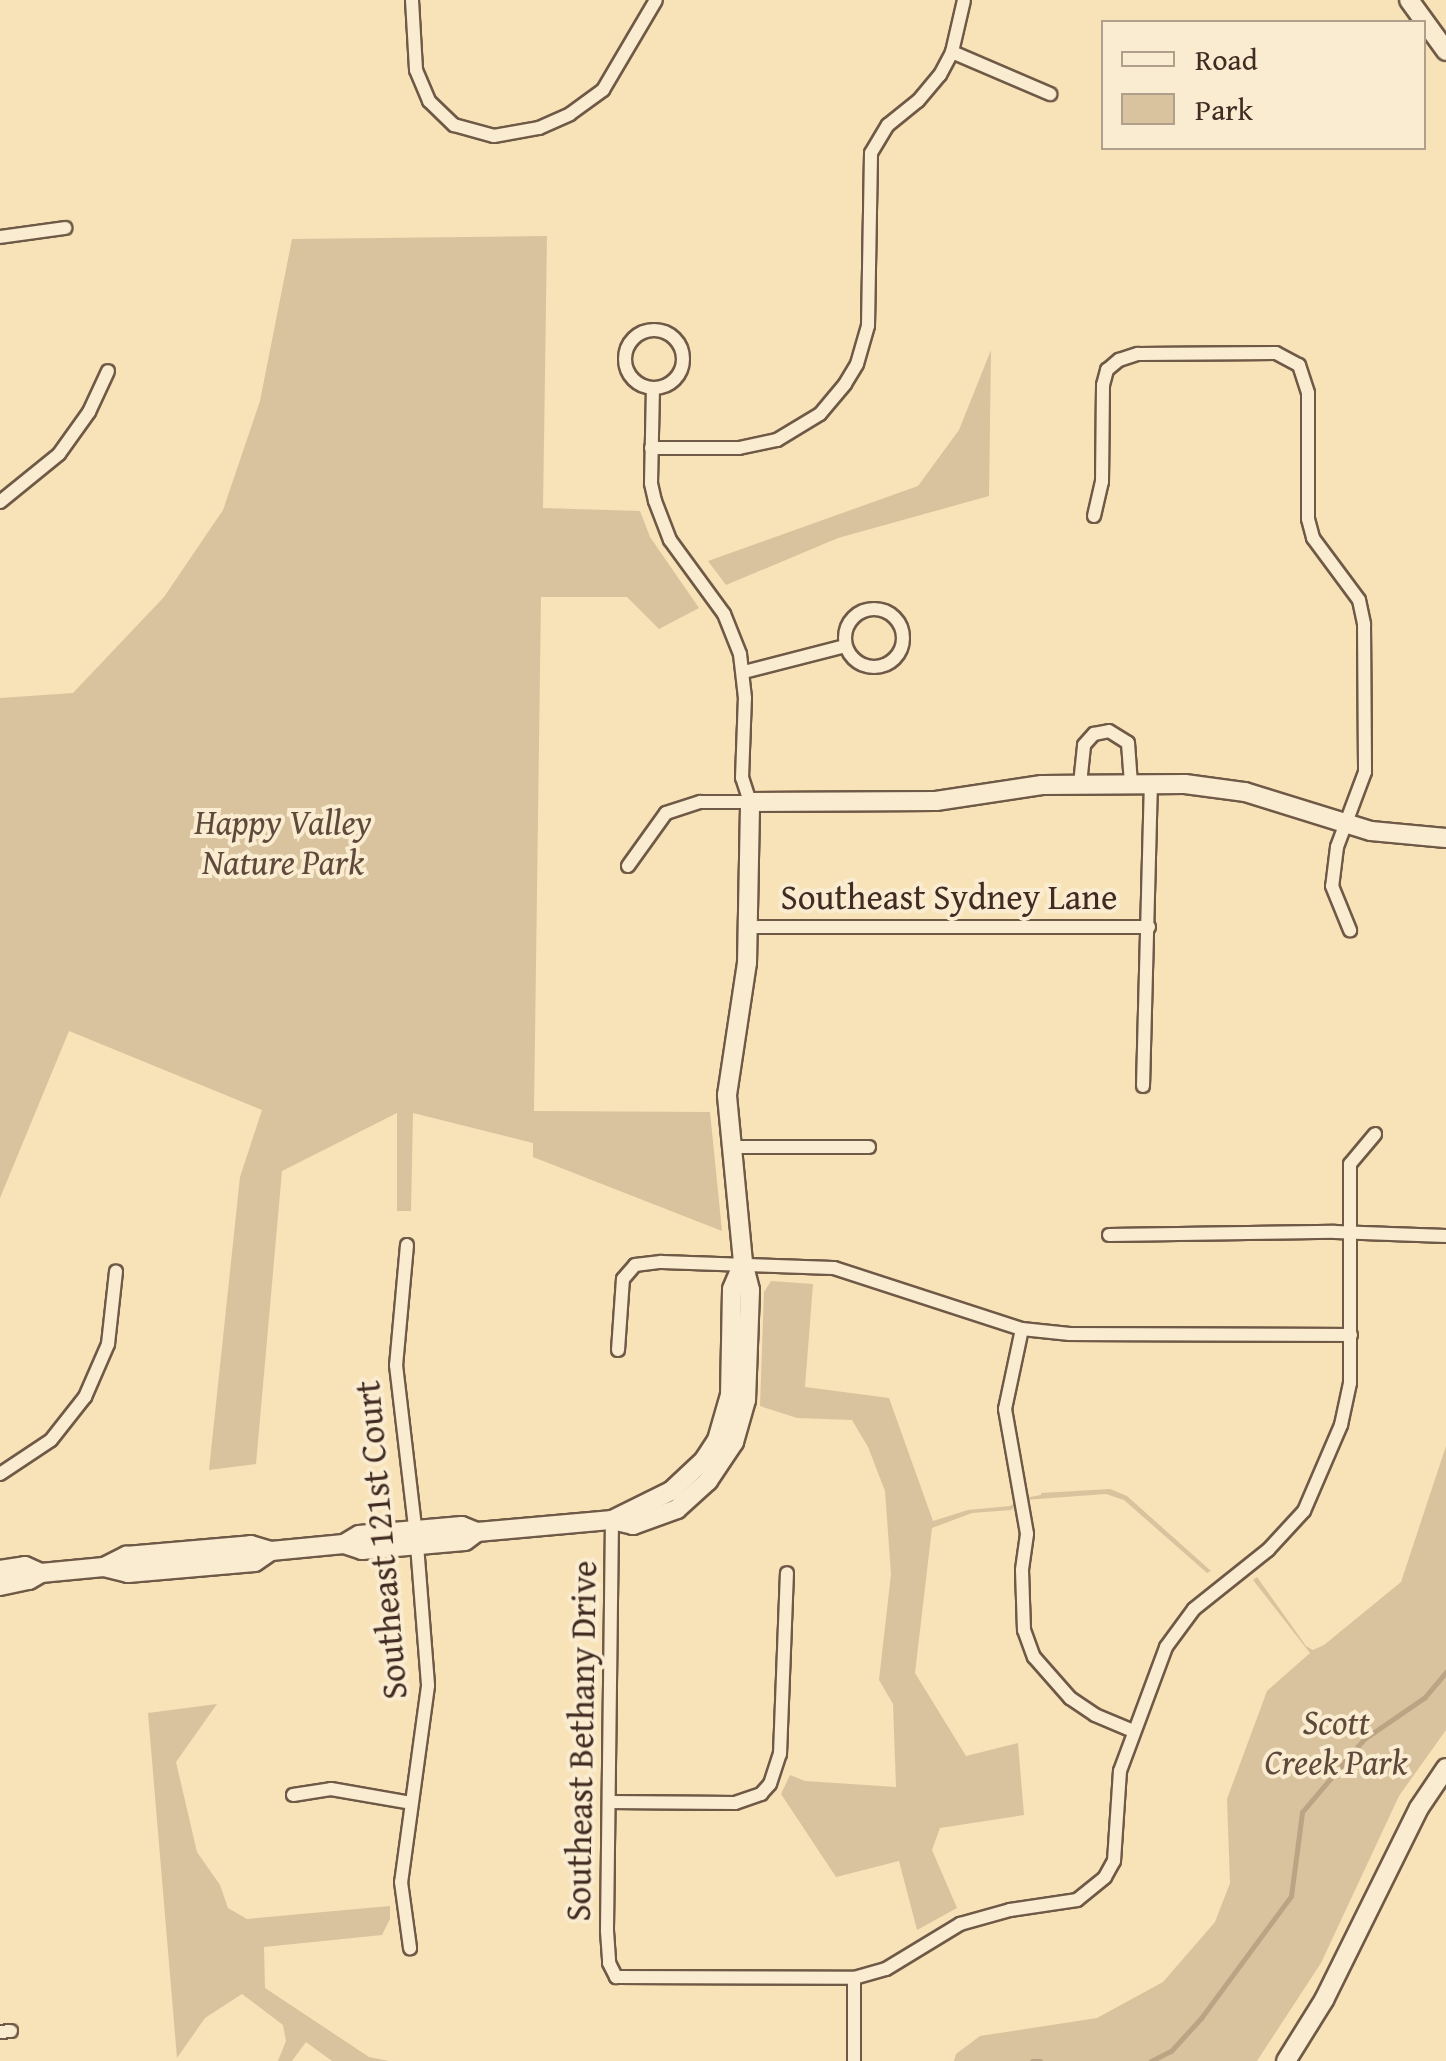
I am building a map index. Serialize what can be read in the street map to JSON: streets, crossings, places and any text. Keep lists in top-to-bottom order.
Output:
{
  "streets": {
    "street": ["Southeast Sydney Lane", "Southeast 121st Court", "Southeast Bethany Drive"]
  },
  "parks": ["Happy Valley Nature Park", "Scott Creek Park"],
  "legend": ["Road", "Park"]
}
